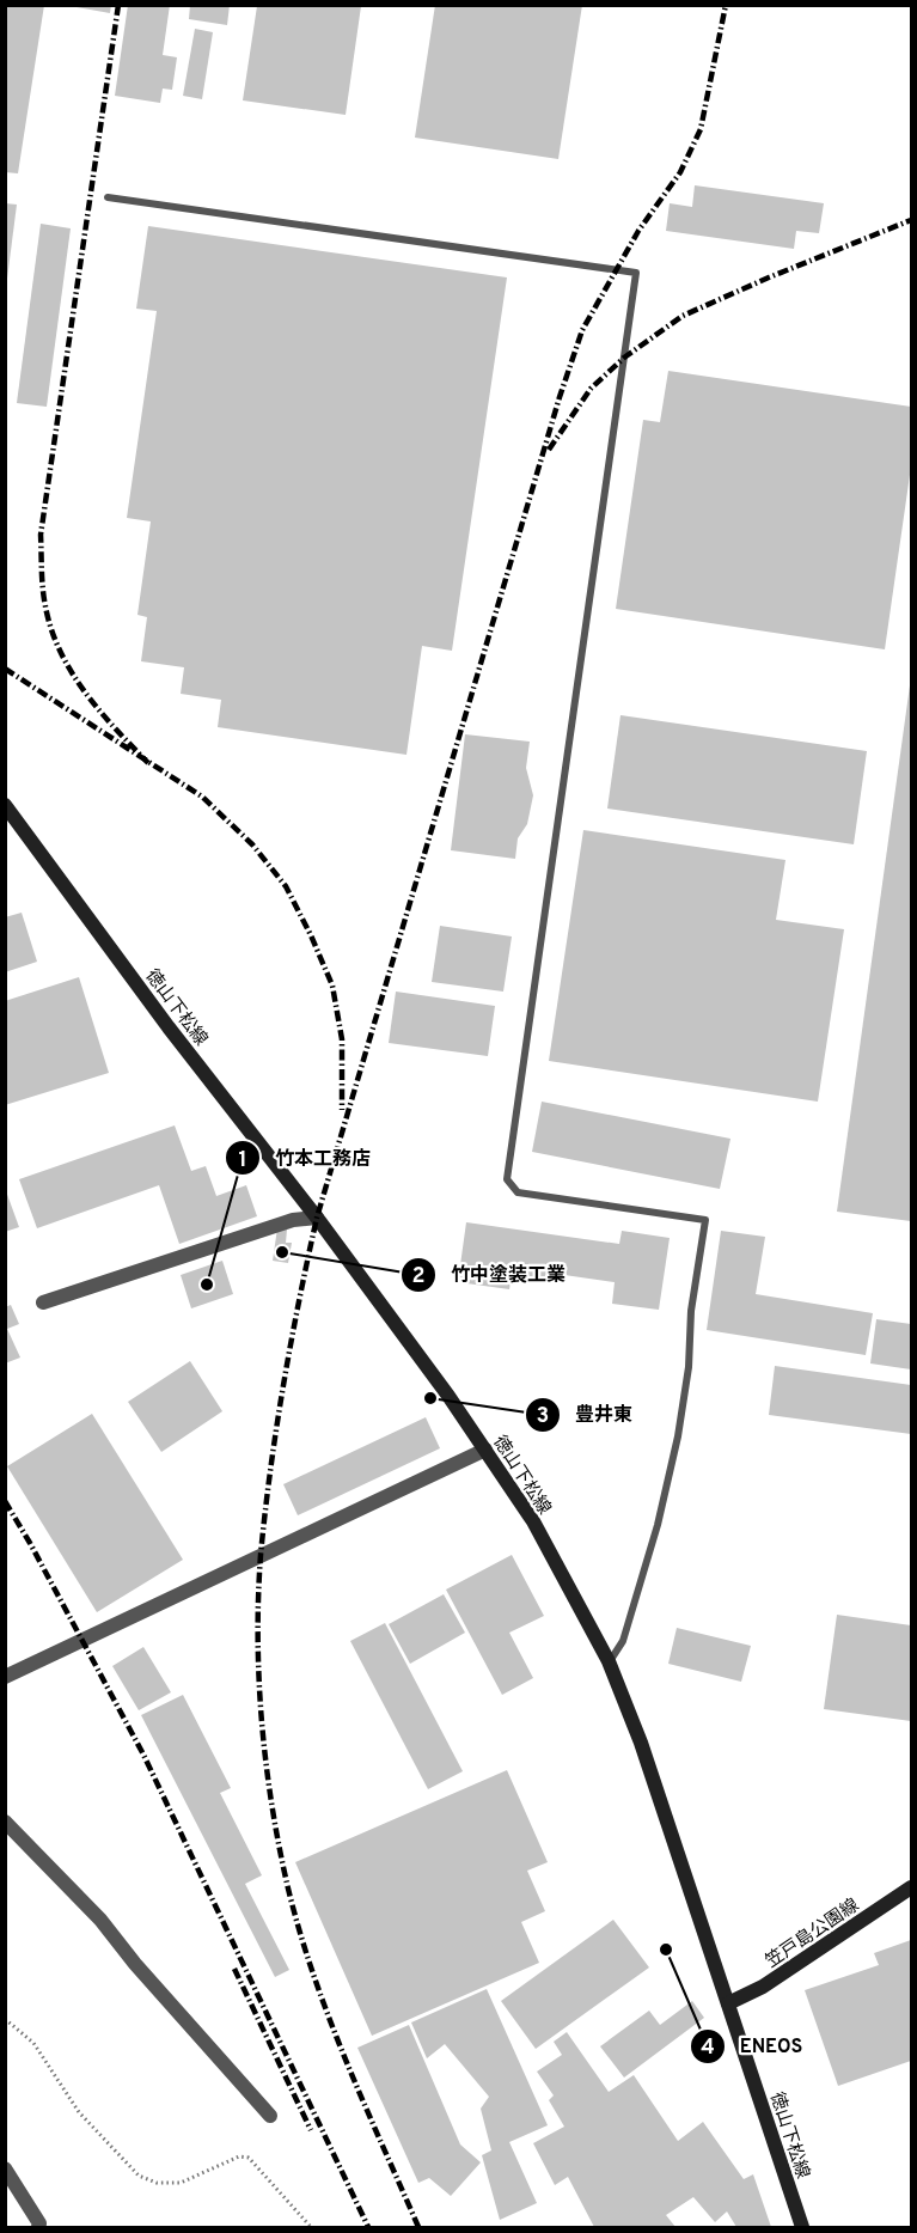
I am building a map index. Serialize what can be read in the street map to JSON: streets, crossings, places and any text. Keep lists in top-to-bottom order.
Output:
{
  "streets": {
    "main road": ["徳山下松線", "笠戸島公園線"]
  },
  "crossings": [
    ["徳山下松線", "笠戸島公園線"]
  ],
  "places": [
    "竹中塗装工業",
    "竹本工務店",
    "豊井東",
    "ENEOS"
  ]
}
